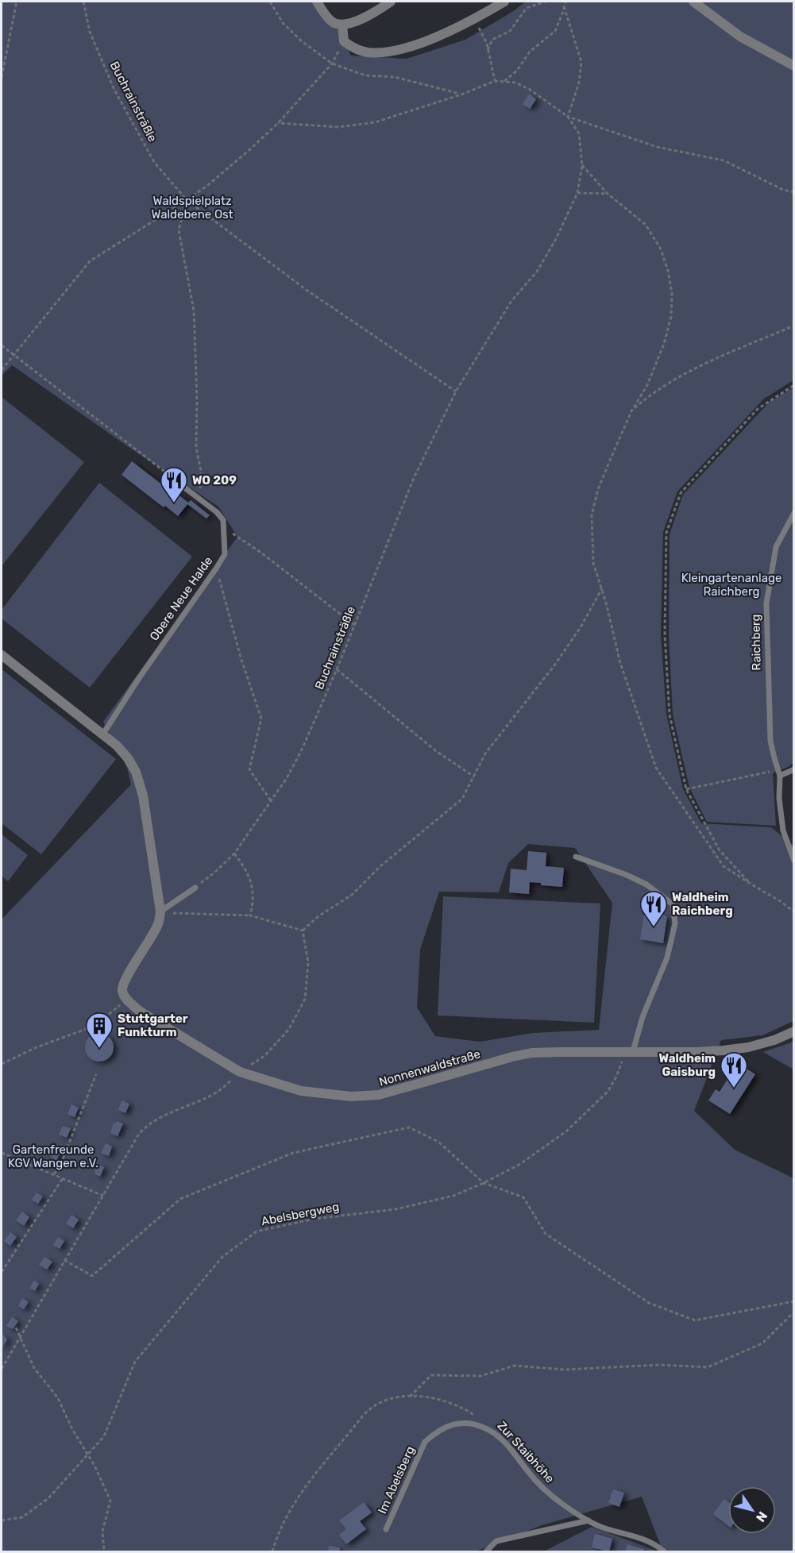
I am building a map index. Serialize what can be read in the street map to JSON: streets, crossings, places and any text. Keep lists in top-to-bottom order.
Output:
{
  "streets": {
    "street": ["Nonnenwaldstraße"],
    "lane": [
      "Obere Neue Halde",
      "Raichberg",
      "Zur Staibhöhe",
      "Im Abelsberg"
    ],
    "path": ["Buchrainsträßle", "Abelsbergweg"]
  },
  "crossings": [
    ["Nonnenwaldstraße", "Abelsbergweg"],
    ["Zur Staibhöhe", "Im Abelsberg"]
  ],
  "parks": ["Waldspielplatz Waldebene Ost", "Kleingartenanlage Raichberg", "Gartenfreunde KGV Wangen e.V."],
  "places": {
    "restaurant": ["WO 209", "Waldheim Raichberg", "Waldheim Gaisburg"],
    "building": ["Stuttgarter Funkturm"]
  },
  "north": "bottom right"
}
